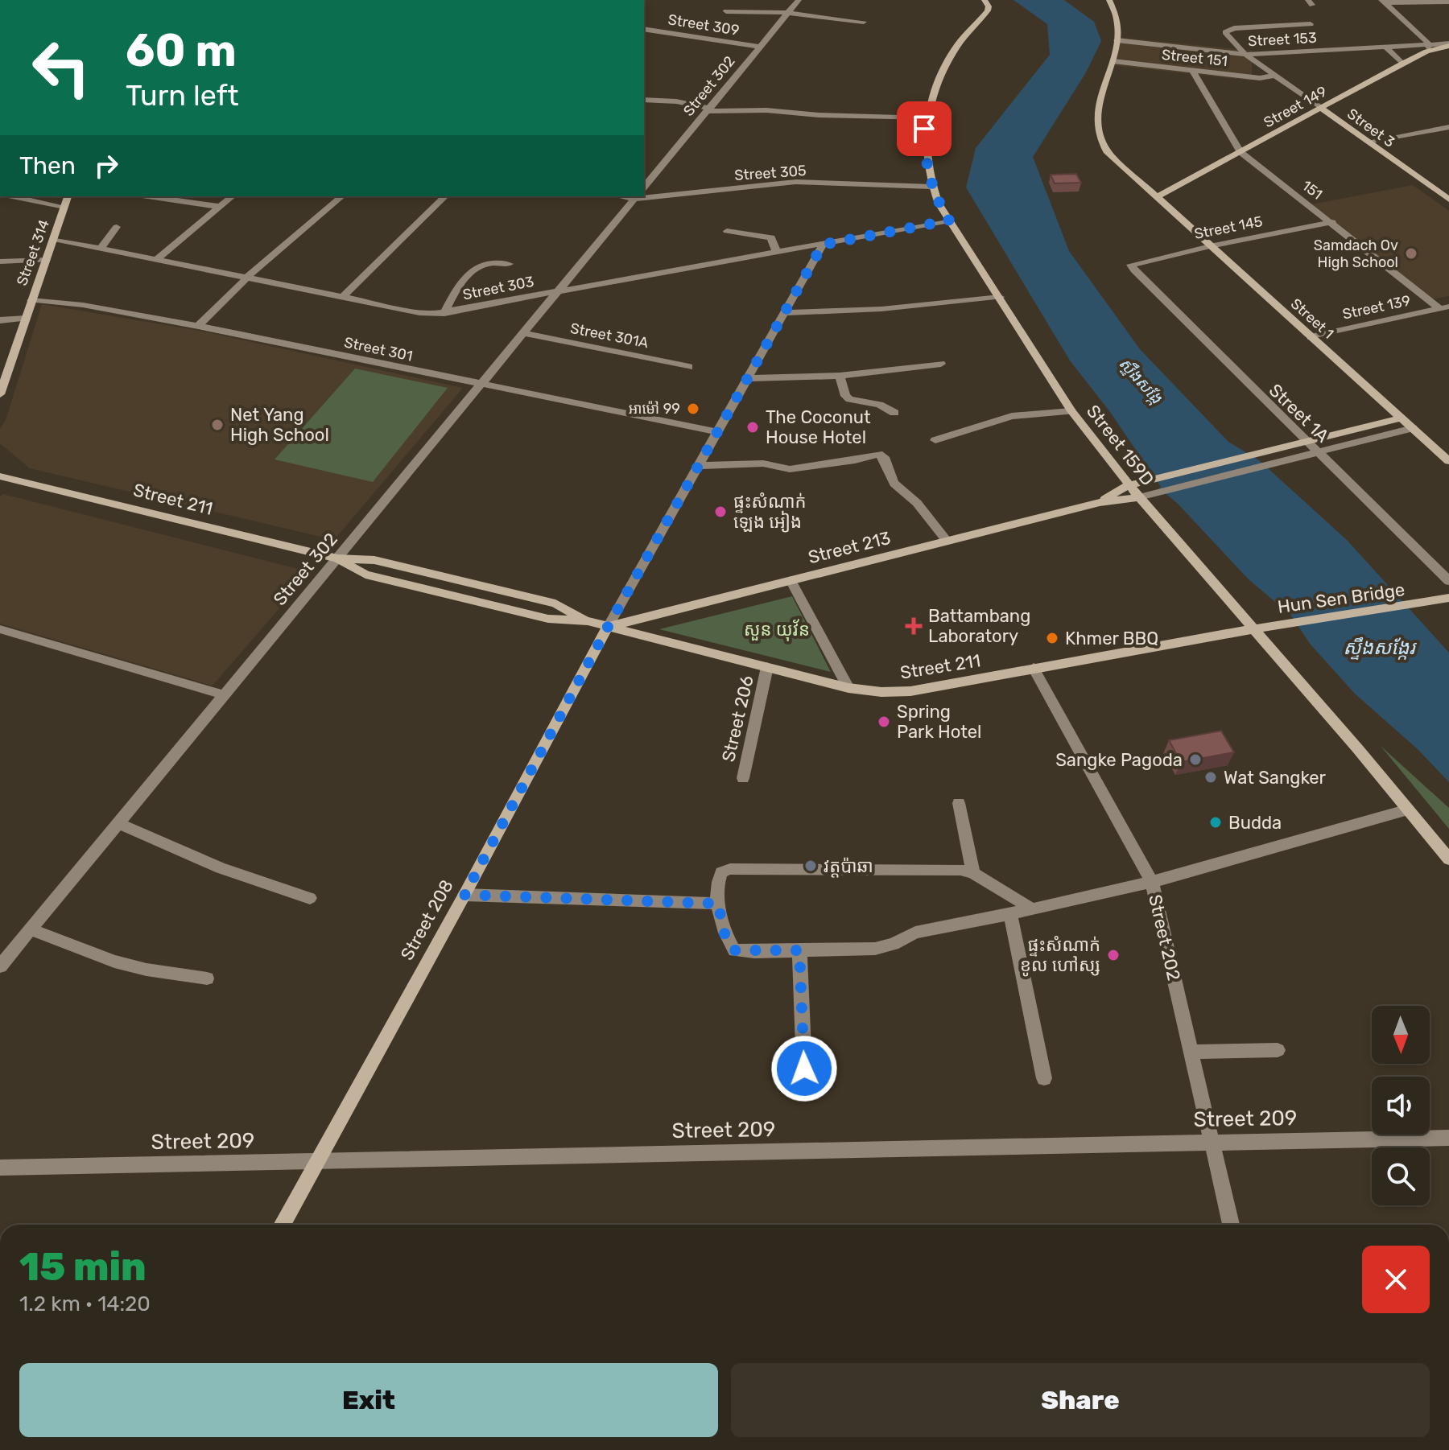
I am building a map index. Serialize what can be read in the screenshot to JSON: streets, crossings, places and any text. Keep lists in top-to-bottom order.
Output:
{
  "streets": {
    "street": [
      "Street 309",
      "Street 153",
      "Street 151",
      "Street 302",
      "Street 149",
      "Street 3",
      "Street 305",
      "151",
      "Street 145",
      "Street 314",
      "Street 303",
      "Street 139",
      "Street 1",
      "Street 301A",
      "Street 301",
      "Street 1A",
      "Street 159D",
      "Street 211",
      "Street 213",
      "Hun Sen Bridge",
      "Street 206",
      "Street 208",
      "Street 202",
      "Street 209"
    ]
  },
  "crossings": [
    ["Street 309", "Street 302"],
    ["Street 153", "Street 149"],
    ["Street 153", "Street 3"],
    ["Street 153", "Street 1"],
    ["Street 151", "Street 3"],
    ["Street 151", "151"],
    ["Street 151", "Street 1"],
    ["Street 302", "Street 303"],
    ["Street 302", "Street 301A"],
    ["Street 302", "Street 301"],
    ["Street 302", "Street 211"],
    ["Street 149", "Street 3"],
    ["Street 149", "151"],
    ["Street 149", "Street 1"],
    ["Street 305", "Street 159D"],
    ["151", "Street 145"],
    ["151", "Street 139"],
    ["Street 145", "Street 1"],
    ["Street 145", "Street 1A"],
    ["Street 314", "Street 303"],
    ["Street 314", "Street 301"],
    ["Street 303", "Street 159D"],
    ["Street 139", "Street 1"],
    ["Street 1", "Street 213"],
    ["Street 1A", "Street 213"],
    ["Street 159D", "Street 211"],
    ["Street 159D", "Street 213"],
    ["Street 159D", "Hun Sen Bridge"],
    ["Street 211", "Street 213"],
    ["Street 211", "Hun Sen Bridge"],
    ["Street 211", "Street 206"],
    ["Street 211", "Street 208"],
    ["Street 211", "Street 202"],
    ["Street 213", "Street 208"],
    ["Street 208", "Street 209"],
    ["Street 202", "Street 209"]
  ],
  "water": ["ស្ទឹងសង្កែ", "ស្ទឹងសង្កែរ"],
  "parks": ["សួន យុវ័ន"],
  "places": {
    "other": [
      "Samdach Ov High School",
      "អាម៉ៅ 99",
      "Net Yang High School",
      "The Coconut House Hotel",
      "ផ្ទះសំណាក់ ឡេង អៀង",
      "Khmer BBQ",
      "Spring Park Hotel",
      "Sangke Pagoda",
      "Wat Sangker",
      "Budda",
      "វត្តប៉ាឆា",
      "ផ្ទះសំណាក់ ខូល ហៅស្ស"
    ],
    "health": ["Battambang Laboratory"]
  },
  "north": "bottom",
  "page": {
    "turn": ["60 m", "Turn left"],
    "then": "Then",
    "heading": ["15 min", "1.2 km · 14:20"],
    "buttons": ["Exit", "Share"]
  }
}
